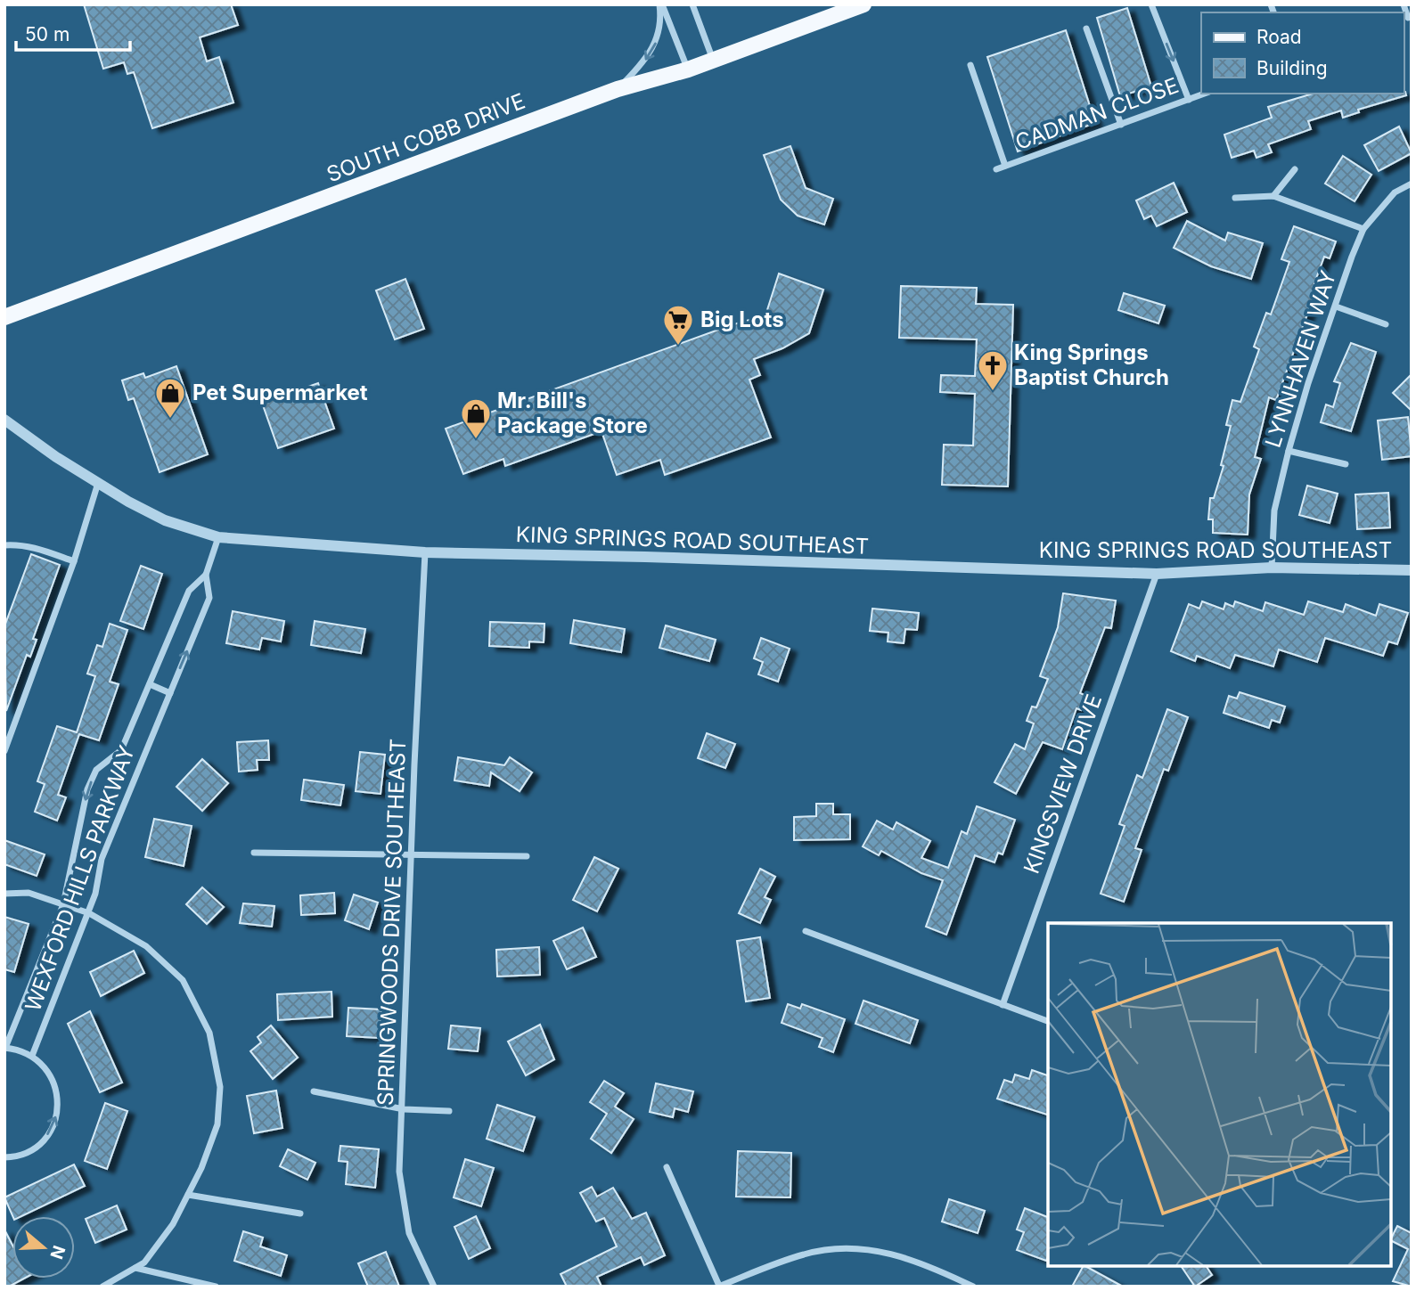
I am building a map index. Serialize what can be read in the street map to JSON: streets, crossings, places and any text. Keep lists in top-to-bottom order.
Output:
{
  "streets": {
    "main road": ["SOUTH COBB DRIVE"],
    "street": [
      "CADMAN CLOSE",
      "LYNNHAVEN WAY",
      "KING SPRINGS ROAD SOUTHEAST",
      "KINGSVIEW DRIVE",
      "WEXFORD HILLS PARKWAY",
      "SPRINGWOODS DRIVE SOUTHEAST"
    ]
  },
  "crossings": [
    ["LYNNHAVEN WAY", "KING SPRINGS ROAD SOUTHEAST"],
    ["KING SPRINGS ROAD SOUTHEAST", "KINGSVIEW DRIVE"],
    ["KING SPRINGS ROAD SOUTHEAST", "WEXFORD HILLS PARKWAY"],
    ["KING SPRINGS ROAD SOUTHEAST", "SPRINGWOODS DRIVE SOUTHEAST"]
  ],
  "places": {
    "supermarket": ["Big Lots"],
    "church": ["King Springs Baptist Church"],
    "shop": ["Pet Supermarket", "Mr. Bill's Package Store"]
  },
  "legend": ["Road", "Building"],
  "scale_bar": "50 m",
  "north": "right"
}
